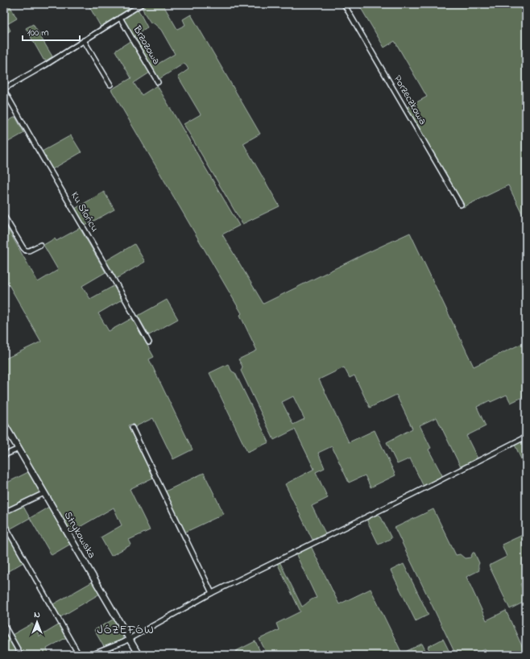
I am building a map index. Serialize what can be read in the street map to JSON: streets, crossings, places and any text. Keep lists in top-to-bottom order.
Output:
{
  "streets": {
    "street": [
      "Brzozowa",
      "Porzeczkowa",
      "Ku Słońcu",
      "Strykowska"
    ]
  },
  "districts": ["JÓZEFÓW"],
  "scale_bar": "100 m",
  "north": "top"
}
